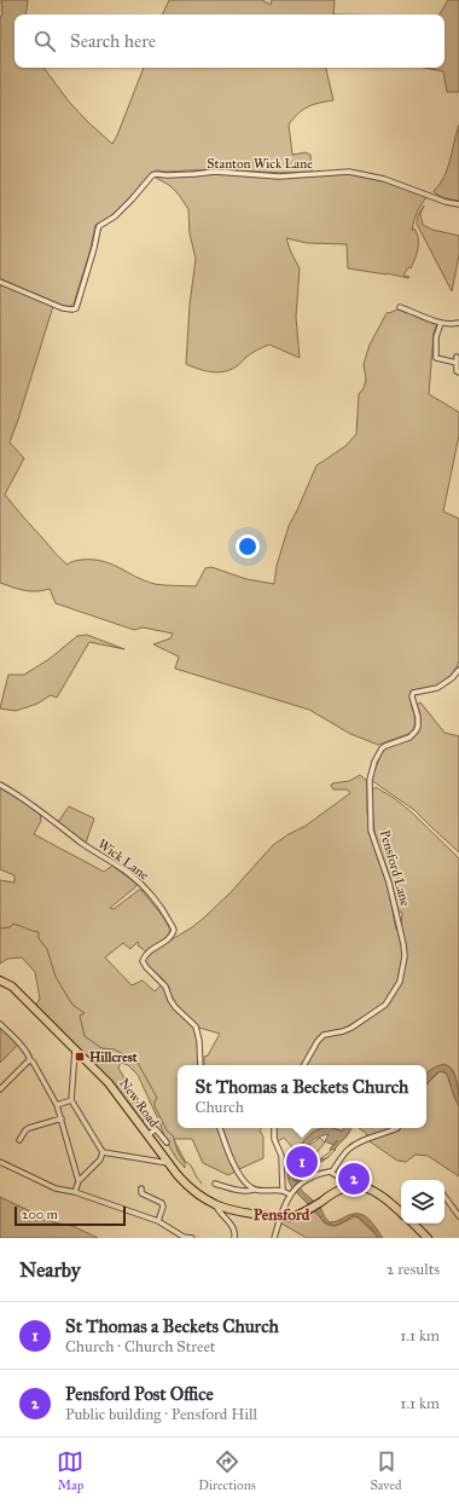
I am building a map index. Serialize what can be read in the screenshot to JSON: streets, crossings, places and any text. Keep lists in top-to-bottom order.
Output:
{
  "streets": {
    "highway": ["New Road"],
    "street": ["Stanton Wick Lane", "Wick Lane", "Pensford Lane"]
  },
  "districts": ["Pensford"],
  "places": {
    "transit": ["Hillcrest"]
  },
  "scale_bar": "200 m",
  "page": {
    "search": "Search here",
    "popup": ["St Thomas a Beckets Church", "Church"],
    "pins": ["1", "2"],
    "scale": "200 m",
    "heading": ["Nearby", "2 results"],
    "list": [
      {
        "mark": "1",
        "name": "St Thomas a Beckets Church",
        "note": "Church · Church Street",
        "value": "1.1 km"
      },
      {
        "mark": "2",
        "name": "Pensford Post Office",
        "note": "Public building · Pensford Hill",
        "value": "1.1 km"
      }
    ],
    "nav": ["Map", "Directions", "Saved"]
  }
}
